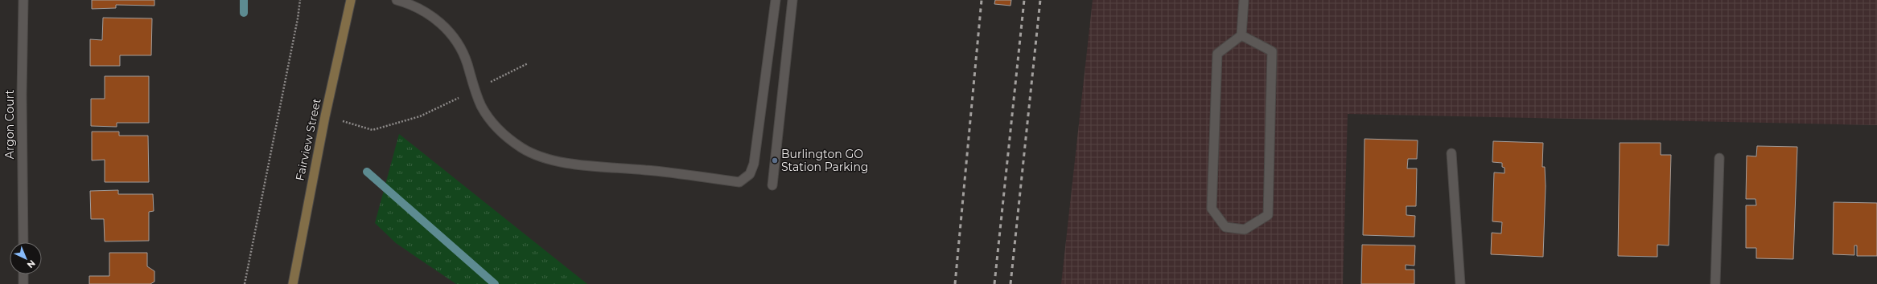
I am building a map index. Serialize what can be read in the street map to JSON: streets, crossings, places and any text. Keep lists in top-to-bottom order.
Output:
{
  "streets": {
    "main road": ["Fairview Street"],
    "street": ["Argon Court"]
  },
  "places": ["Burlington GO Station Parking"],
  "north": "bottom right"
}
